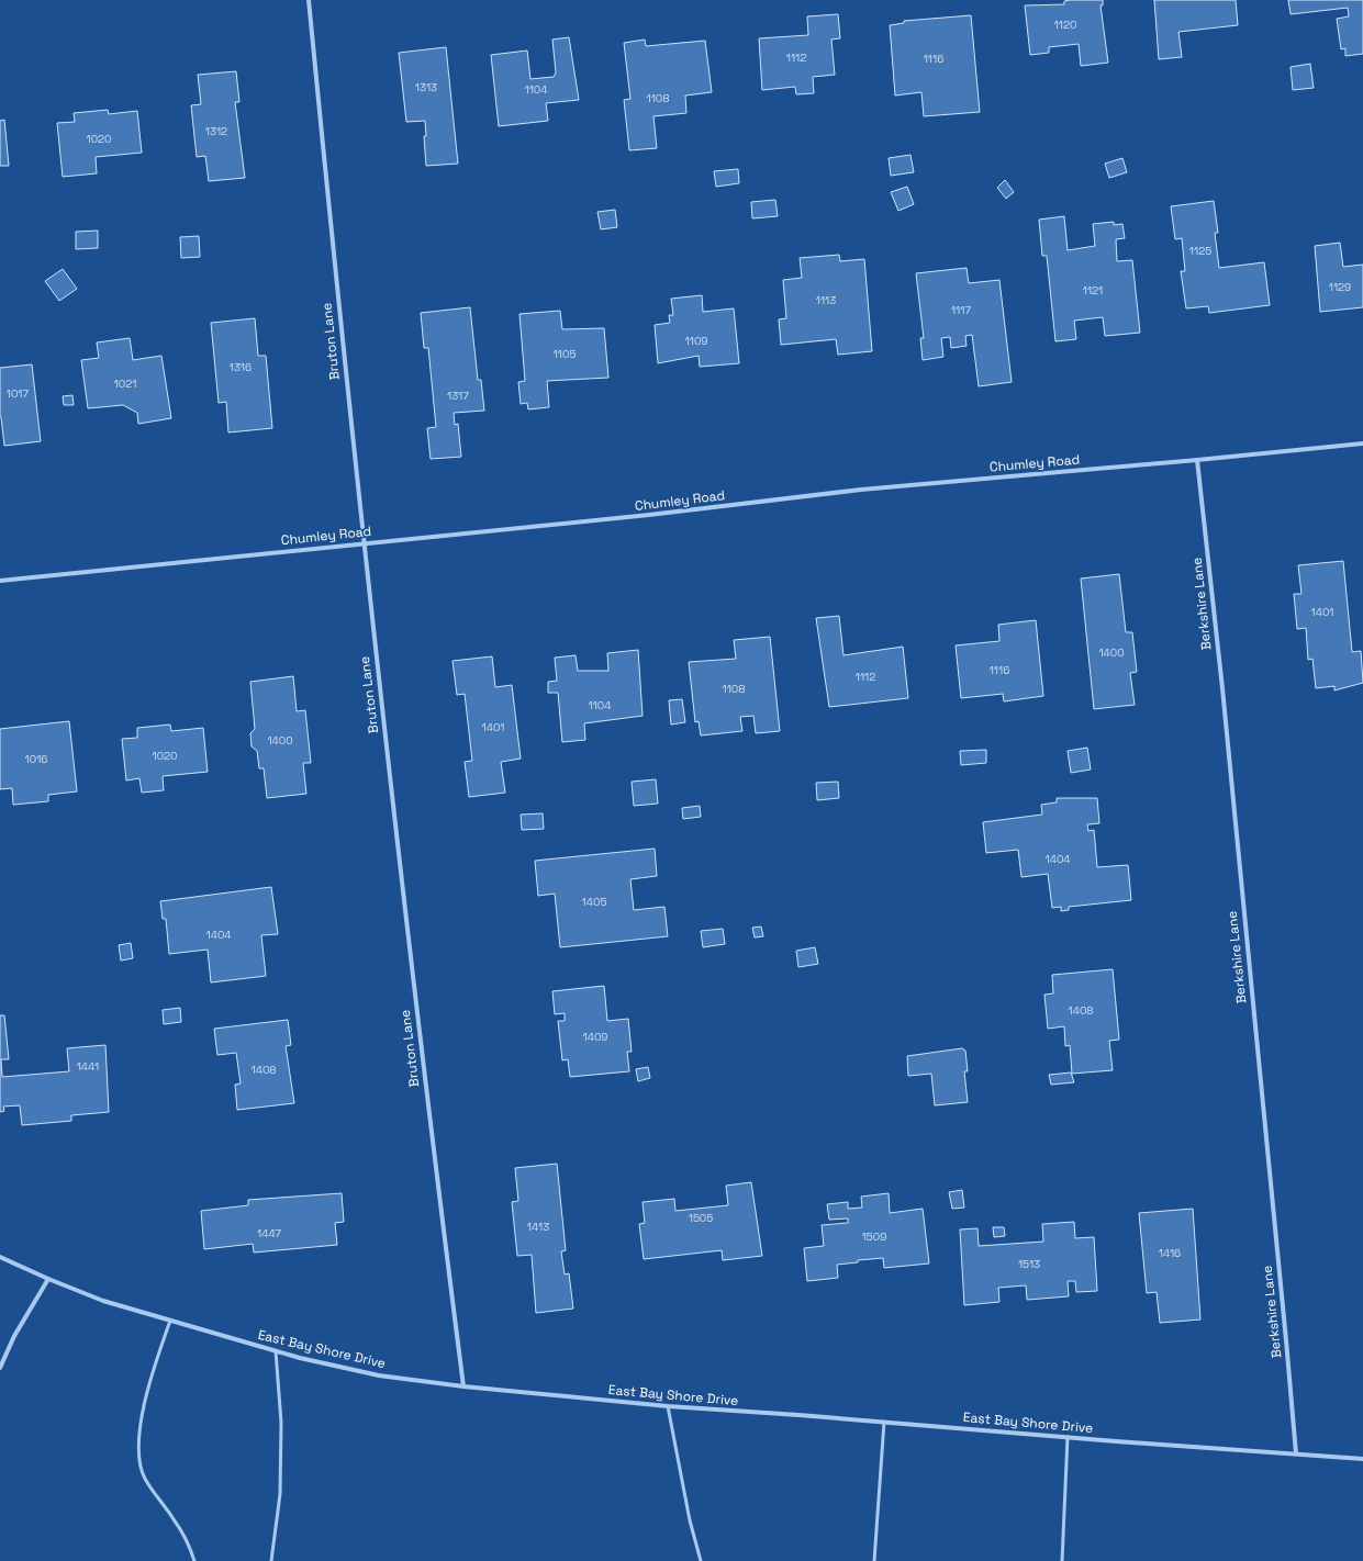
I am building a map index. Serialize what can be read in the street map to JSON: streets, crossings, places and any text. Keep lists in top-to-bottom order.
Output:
{
  "streets": {
    "street": [
      "Bruton Lane",
      "Chumley Road",
      "Berkshire Lane",
      "East Bay Shore Drive"
    ]
  },
  "crossings": [
    ["Bruton Lane", "Chumley Road"],
    ["Bruton Lane", "East Bay Shore Drive"],
    ["Chumley Road", "Berkshire Lane"],
    ["Berkshire Lane", "East Bay Shore Drive"]
  ],
  "house_numbers": [
    "1120",
    "1112",
    "1116",
    "1313",
    "1104",
    "1108",
    "1312",
    "1020",
    "1125",
    "1129",
    "1121",
    "1113",
    "1117",
    "1109",
    "1105",
    "1316",
    "1021",
    "1017",
    "1317",
    "1401",
    "1400",
    "1116",
    "1112",
    "1108",
    "1104",
    "1401",
    "1400",
    "1020",
    "1016",
    "1404",
    "1405",
    "1404",
    "1408",
    "1409",
    "1441",
    "1408",
    "1505",
    "1413",
    "1447",
    "1509",
    "1416",
    "1513"
  ]
}
